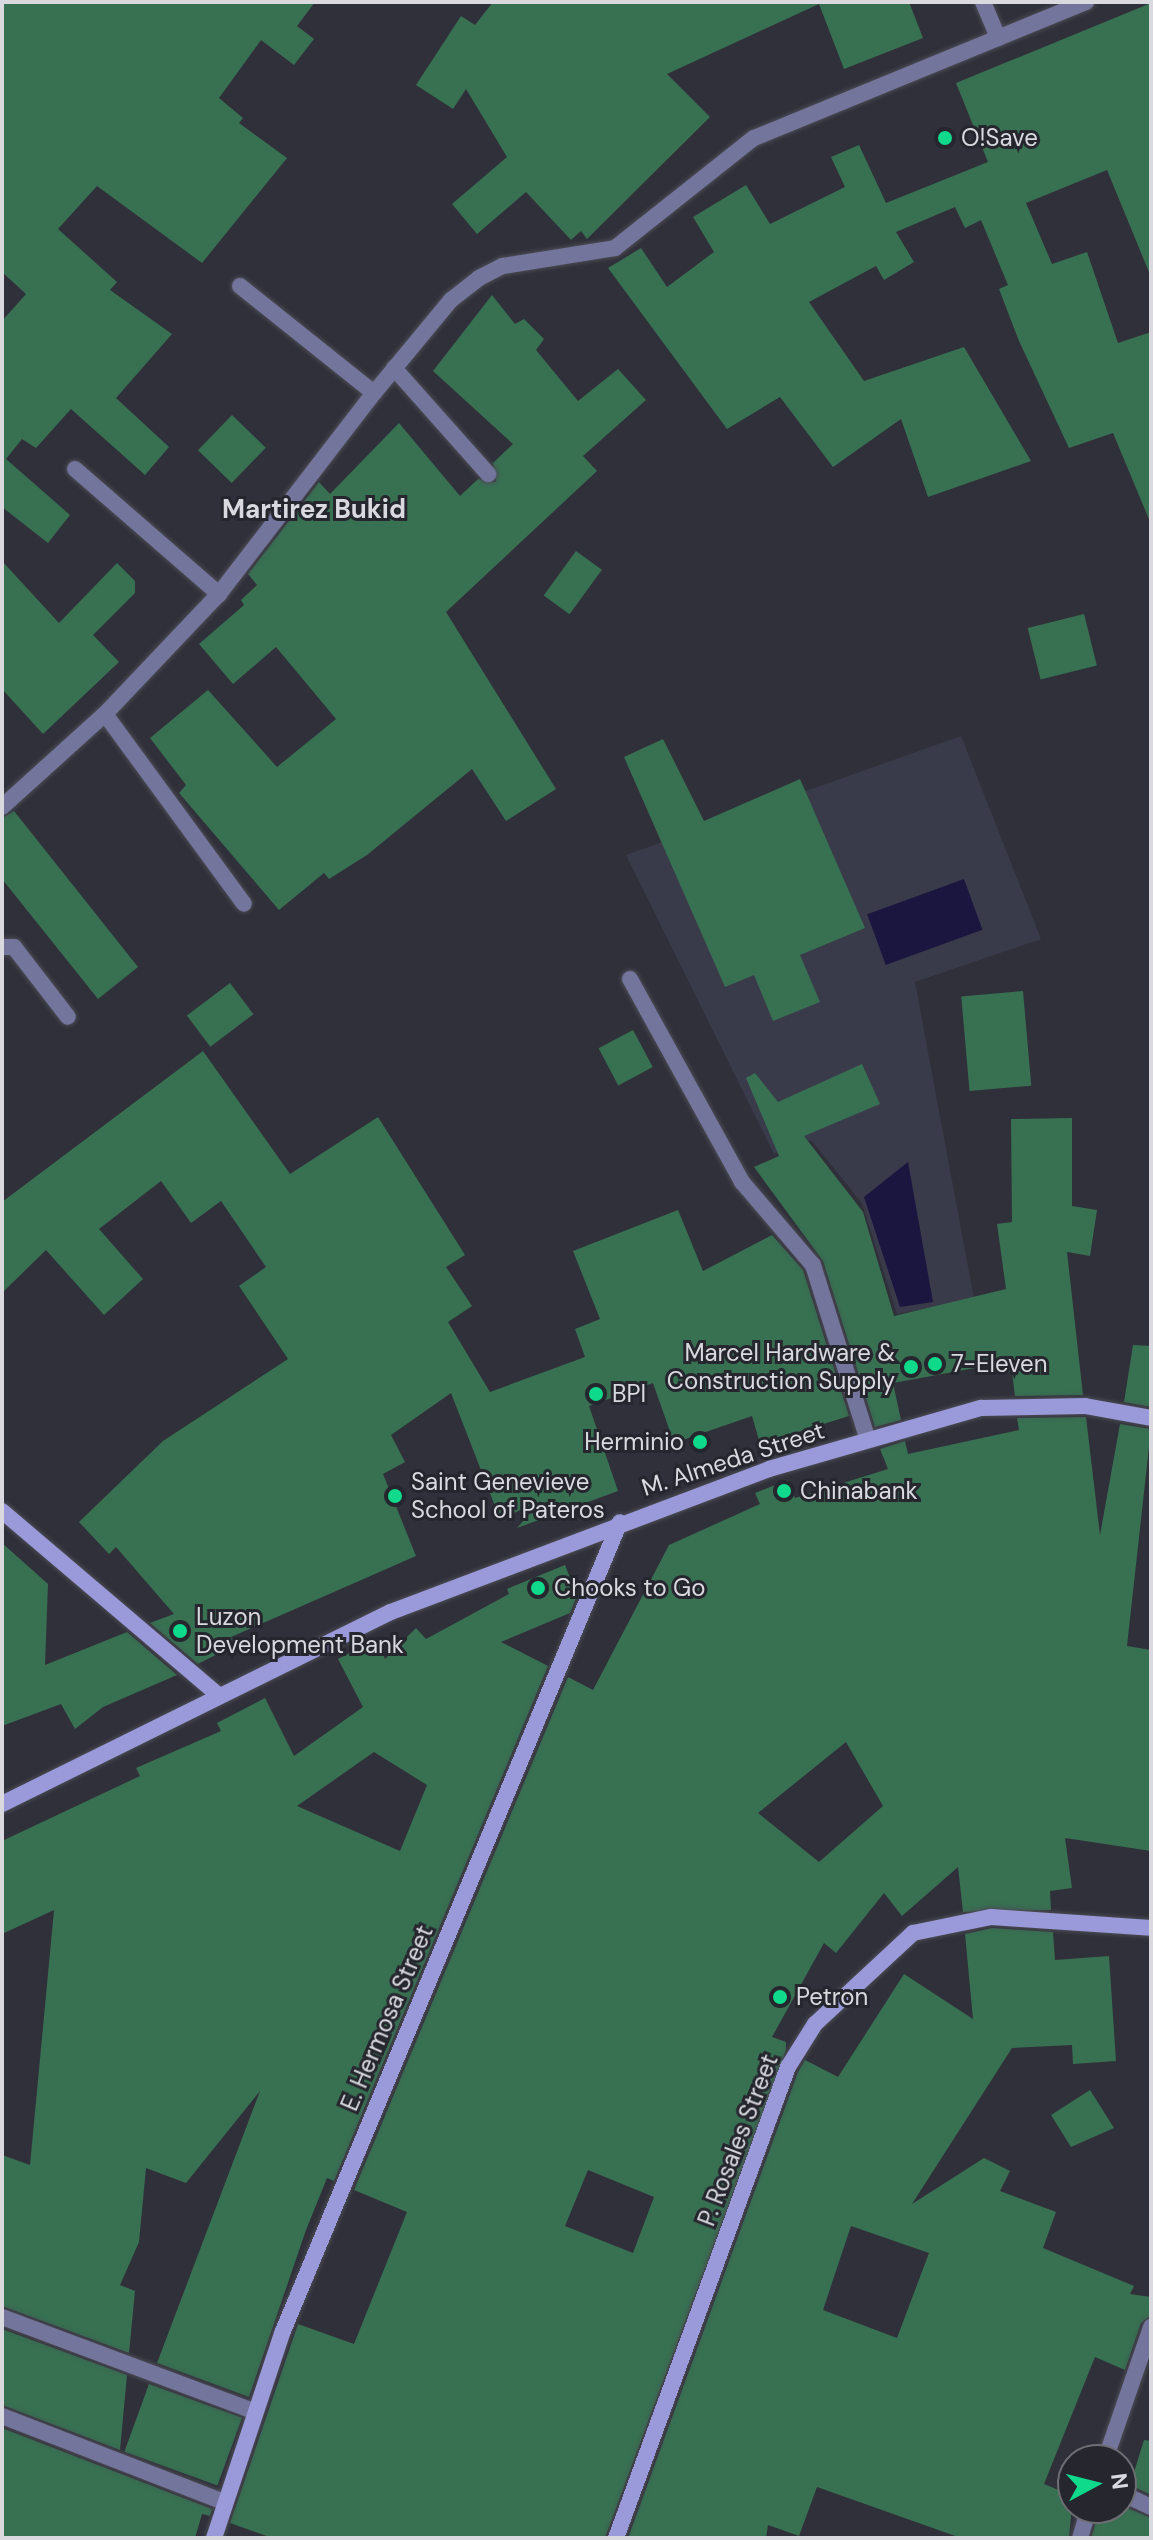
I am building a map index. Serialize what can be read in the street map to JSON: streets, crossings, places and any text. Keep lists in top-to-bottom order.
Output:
{
  "streets": {
    "street": ["M. Almeda Street", "E. Hermosa Street", "P. Rosales Street"]
  },
  "crossings": [
    ["M. Almeda Street", "E. Hermosa Street"]
  ],
  "districts": ["Martirez Bukid"],
  "places": [
    "O!Save",
    "7-Eleven",
    "Marcel Hardware & Construction Supply",
    "BPI",
    "Herminio",
    "Chinabank",
    "Saint Genevieve School of Pateros",
    "Chooks to Go",
    "Luzon Development Bank",
    "Petron"
  ],
  "north": "right"
}
